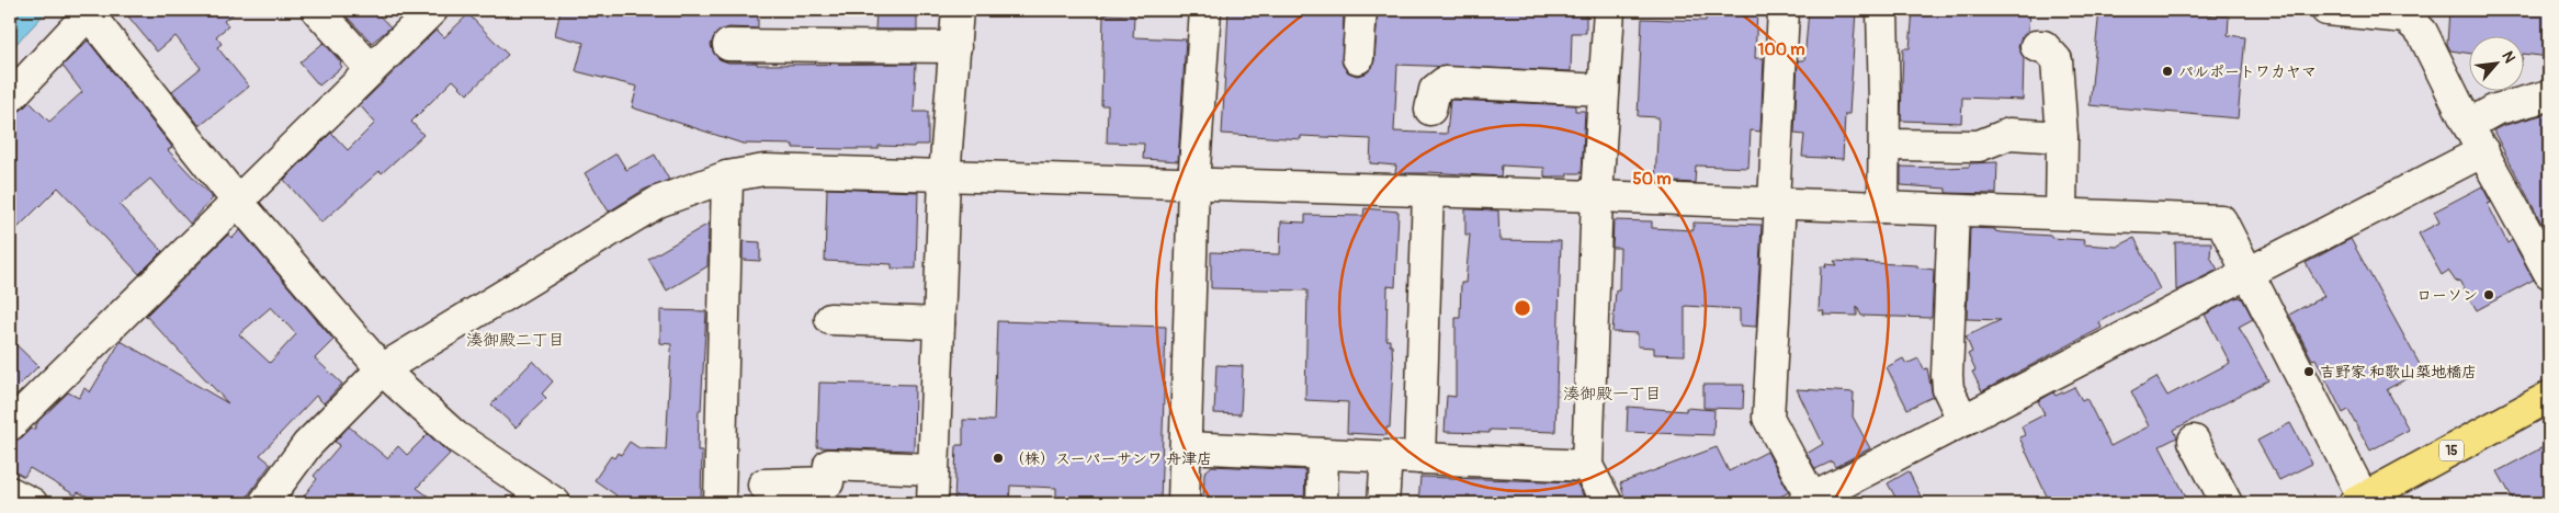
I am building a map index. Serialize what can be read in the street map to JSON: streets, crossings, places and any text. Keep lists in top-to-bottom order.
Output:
{
  "streets": {
    "main road": ["15"]
  },
  "districts": ["湊御殿二丁目", "湊御殿一丁目"],
  "places": [
    "パルポートワカヤマ",
    "ローソン",
    "吉野家 和歌山築地橋店",
    "（株）スーパーサンワ 舟津店"
  ],
  "north": "top right",
  "rings": ["100 m", "50 m"]
}
